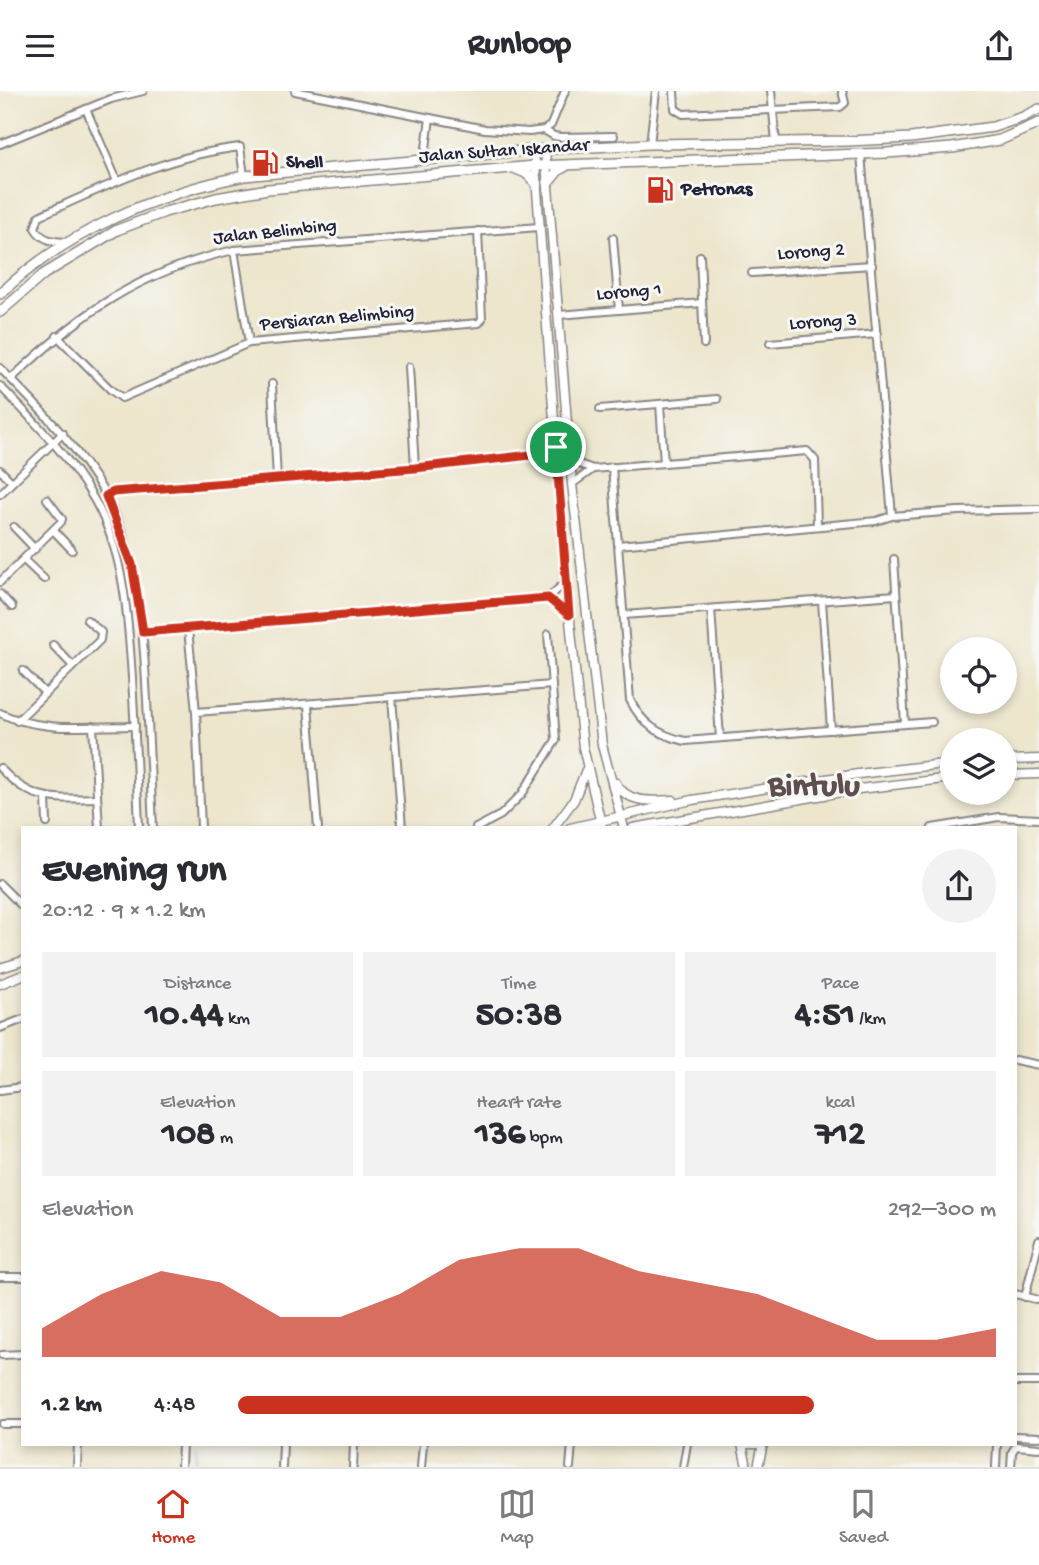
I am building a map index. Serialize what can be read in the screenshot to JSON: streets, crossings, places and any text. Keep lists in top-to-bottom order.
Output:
{
  "streets": {
    "main road": ["Jalan Sultan Iskandar"],
    "street": [
      "Jalan Belimbing",
      "Lorong 2",
      "Lorong 1",
      "Persiaran Belimbing",
      "Lorong 3"
    ]
  },
  "crossings": [
    ["Jalan Belimbing", "Persiaran Belimbing"]
  ],
  "districts": ["Bintulu"],
  "places": {
    "fuel station": ["Shell", "Petronas"]
  },
  "page": {
    "header": "Runloop",
    "heading": ["Evening run", "20:12 · 9 × 1.2 km"],
    "stats": [
      ["Distance", "10.44 km"],
      ["Time", "50:38"],
      ["Pace", "4:51 /km"],
      ["Elevation", "108 m"],
      ["Heart rate", "136 bpm"],
      ["kcal", "712"]
    ],
    "chart": ["Elevation", "292–300 m"],
    "list": [
      {
        "name": "1.2 km",
        "note": "4:48"
      }
    ],
    "tabs": ["Home", "Map", "Saved"]
  }
}
